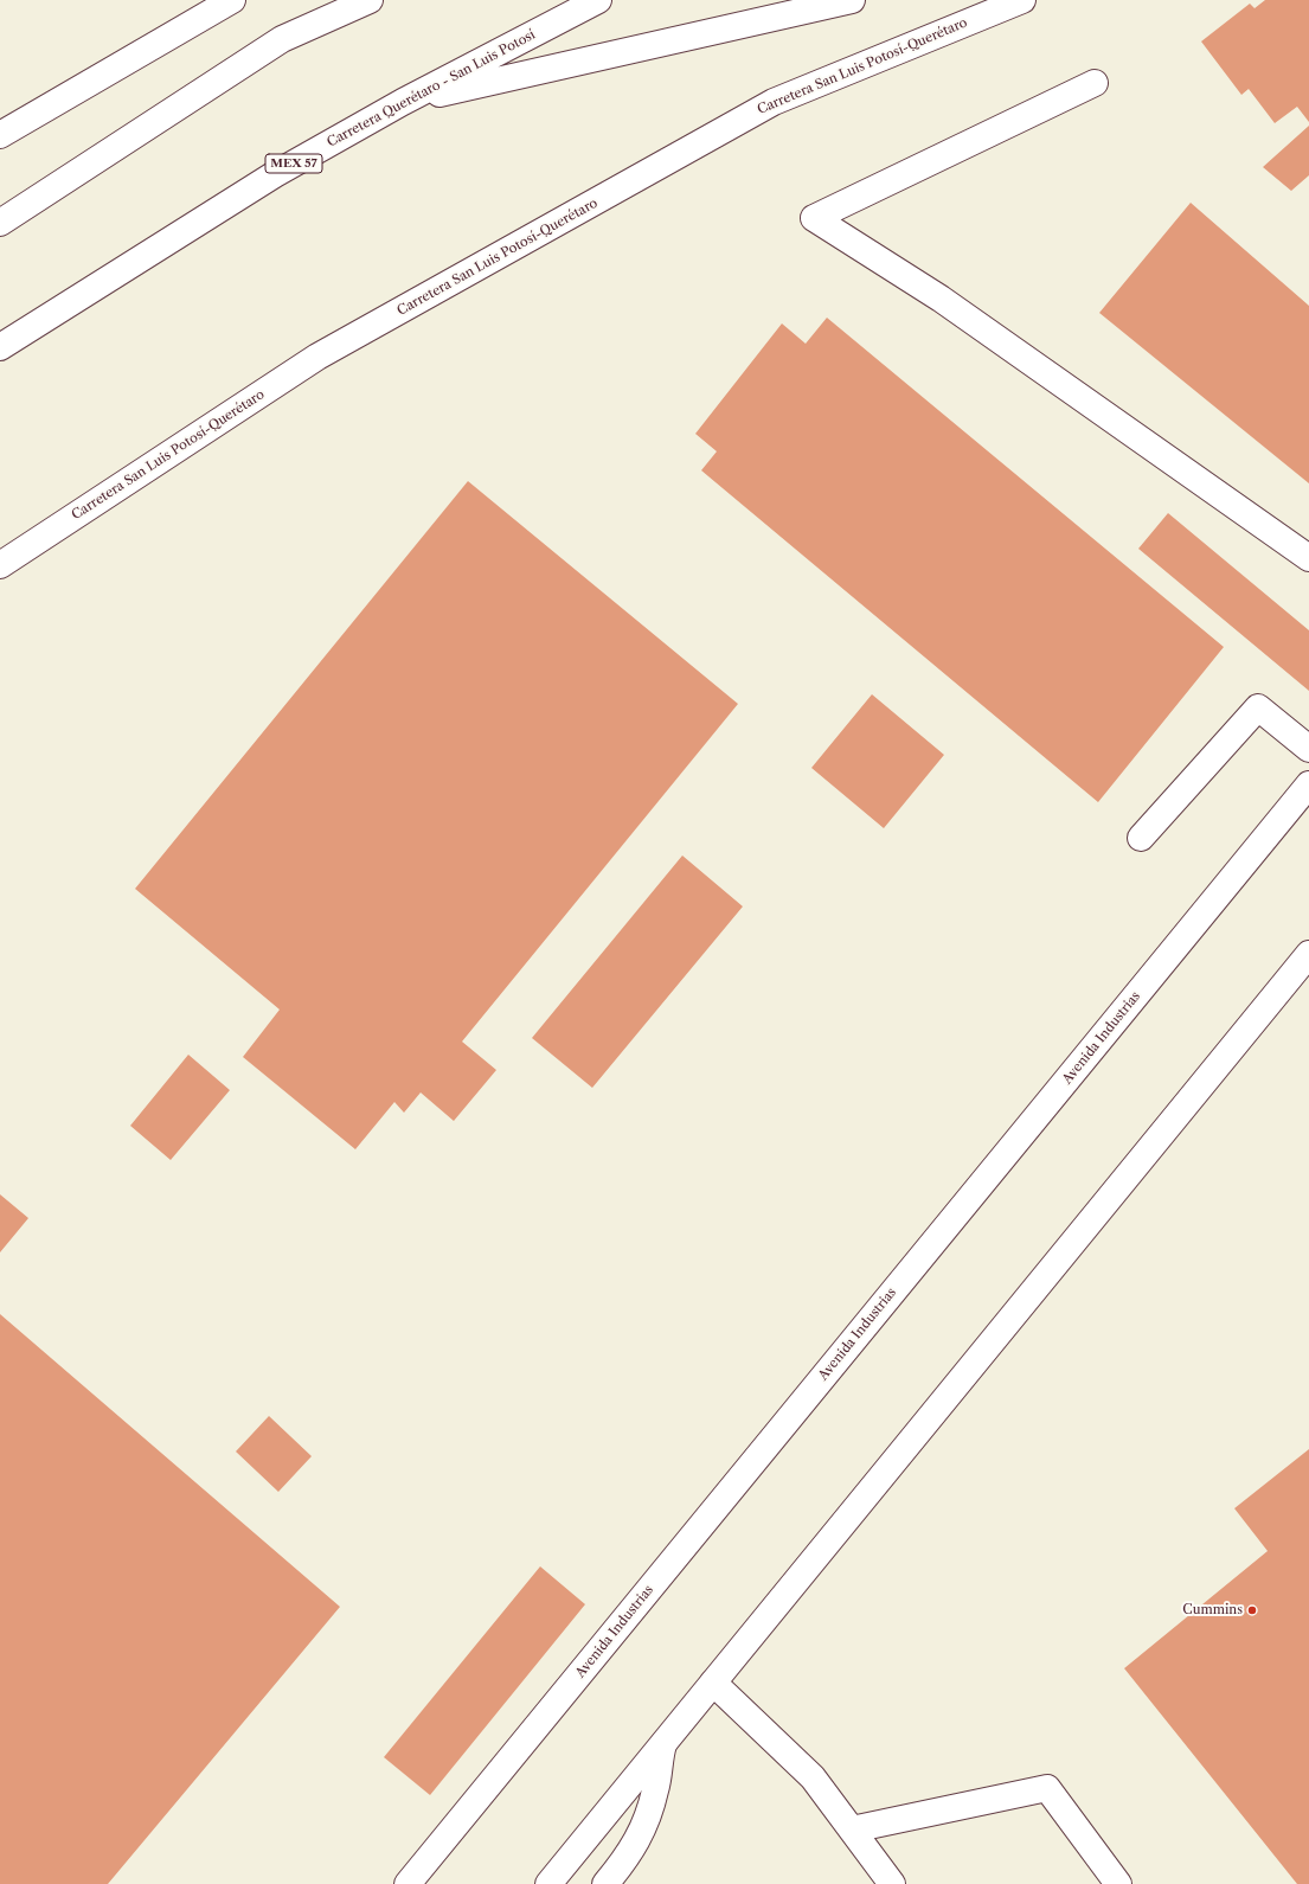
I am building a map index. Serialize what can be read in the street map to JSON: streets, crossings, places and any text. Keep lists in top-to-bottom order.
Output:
{
  "streets": {
    "main road": [
      "Carretera San Luis Potosí-Querétaro",
      "Carretera Querétaro - San Luis Potosí",
      "MEX 57",
      "Avenida Industrias"
    ]
  },
  "places": ["Cummins"]
}
